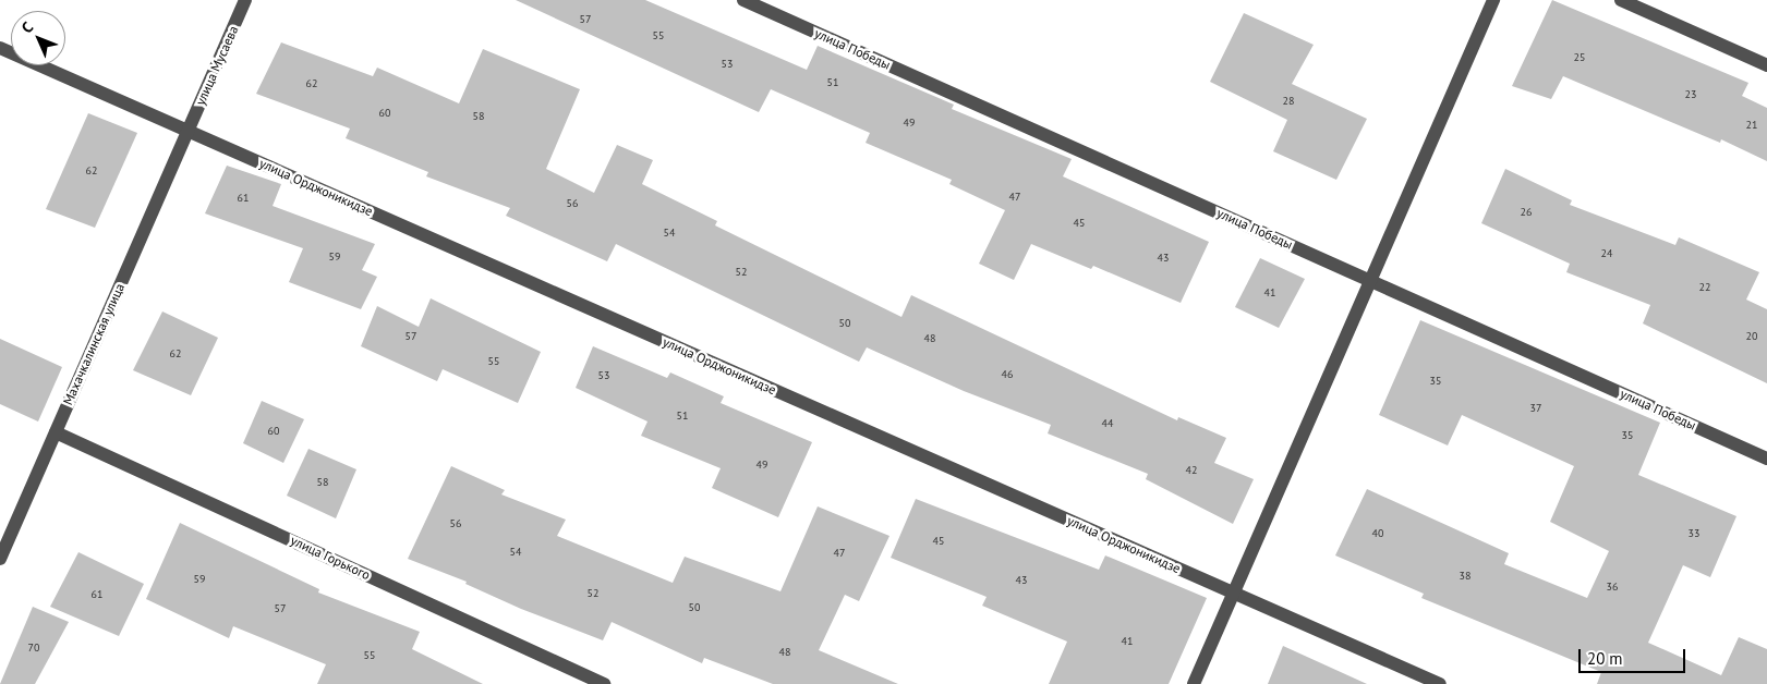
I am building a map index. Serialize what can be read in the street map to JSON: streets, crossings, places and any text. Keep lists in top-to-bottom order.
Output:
{
  "streets": {
    "street": [
      "улица Победы",
      "улица Мусаева",
      "улица Орджоникидзе",
      "Махачкалинская улица",
      "улица Горького"
    ]
  },
  "crossings": [
    ["улица Мусаева", "улица Орджоникидзе"],
    ["улица Мусаева", "Махачкалинская улица"],
    ["улица Орджоникидзе", "Махачкалинская улица"],
    ["Махачкалинская улица", "улица Горького"]
  ],
  "house_numbers": [
    "57",
    "55",
    "25",
    "53",
    "51",
    "62",
    "23",
    "28",
    "60",
    "58",
    "49",
    "21",
    "62",
    "47",
    "61",
    "56",
    "26",
    "45",
    "54",
    "24",
    "59",
    "43",
    "52",
    "22",
    "41",
    "50",
    "57",
    "20",
    "48",
    "62",
    "55",
    "46",
    "53",
    "35",
    "37",
    "51",
    "44",
    "60",
    "35",
    "49",
    "42",
    "58",
    "56",
    "40",
    "33",
    "45",
    "54",
    "47",
    "38",
    "59",
    "43",
    "36",
    "52",
    "61",
    "50",
    "57",
    "41",
    "70",
    "48",
    "55"
  ],
  "scale_bar": "20 m",
  "north": "top left"
}
